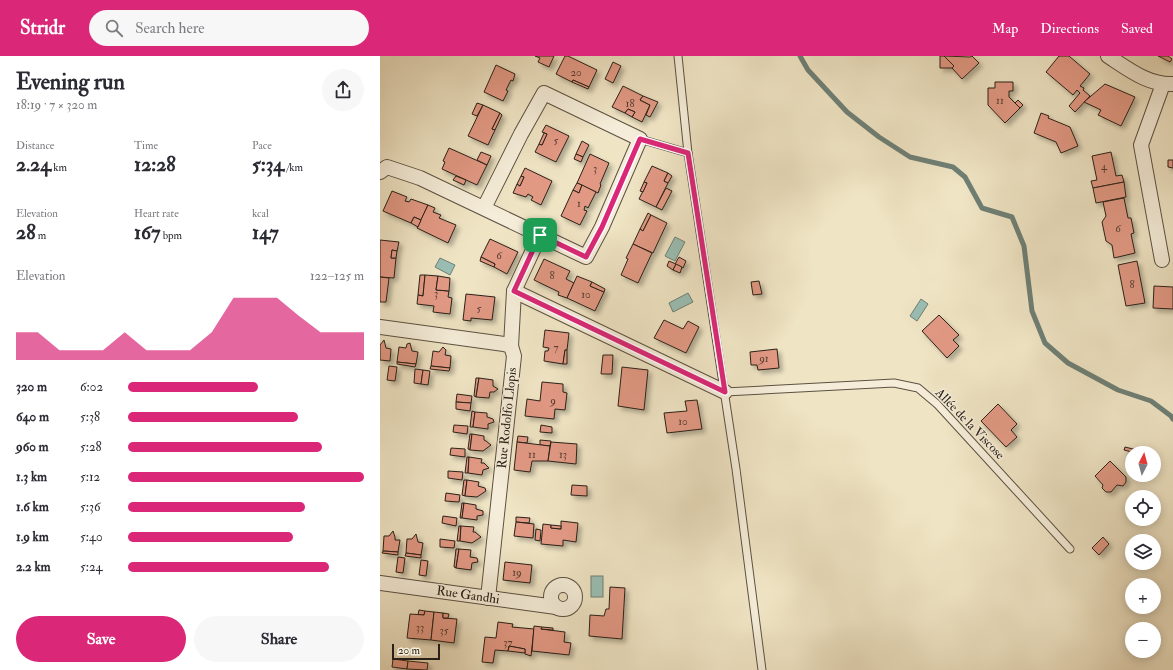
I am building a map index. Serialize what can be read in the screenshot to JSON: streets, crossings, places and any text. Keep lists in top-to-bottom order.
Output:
{
  "streets": {
    "street": ["Rue Rodolfo Llopis", "Rue Gandhi"],
    "lane": ["Allée de la Viscose"]
  },
  "crossings": [
    ["Rue Rodolfo Llopis", "Rue Gandhi"]
  ],
  "house_numbers": [
    "20",
    "11",
    "18",
    "5",
    "4",
    "3",
    "1",
    "6",
    "6",
    "8",
    "8",
    "3",
    "10",
    "5",
    "7",
    "91",
    "9",
    "10",
    "11",
    "13",
    "19",
    "33",
    "35",
    "37"
  ],
  "scale_bar": "20 m",
  "north": "top",
  "page": {
    "header": "Stridr",
    "search": "Search here",
    "nav": ["Map", "Directions", "Saved"],
    "heading": ["Evening run", "18:19 · 7 × 320 m"],
    "stats": [
      ["Distance", "2.24 km"],
      ["Time", "12:28"],
      ["Pace", "5:34 /km"],
      ["Elevation", "28 m"],
      ["Heart rate", "167 bpm"],
      ["kcal", "147"]
    ],
    "chart": ["Elevation", "122–125 m"],
    "list": [
      {
        "name": "320 m",
        "note": "6:02"
      },
      {
        "name": "640 m",
        "note": "5:38"
      },
      {
        "name": "960 m",
        "note": "5:28"
      },
      {
        "name": "1.3 km",
        "note": "5:12"
      },
      {
        "name": "1.6 km",
        "note": "5:36"
      },
      {
        "name": "1.9 km",
        "note": "5:40"
      },
      {
        "name": "2.2 km",
        "note": "5:24"
      }
    ],
    "map_buttons": ["+", "−"],
    "buttons": ["Save", "Share"],
    "scale": "20 m"
  }
}
